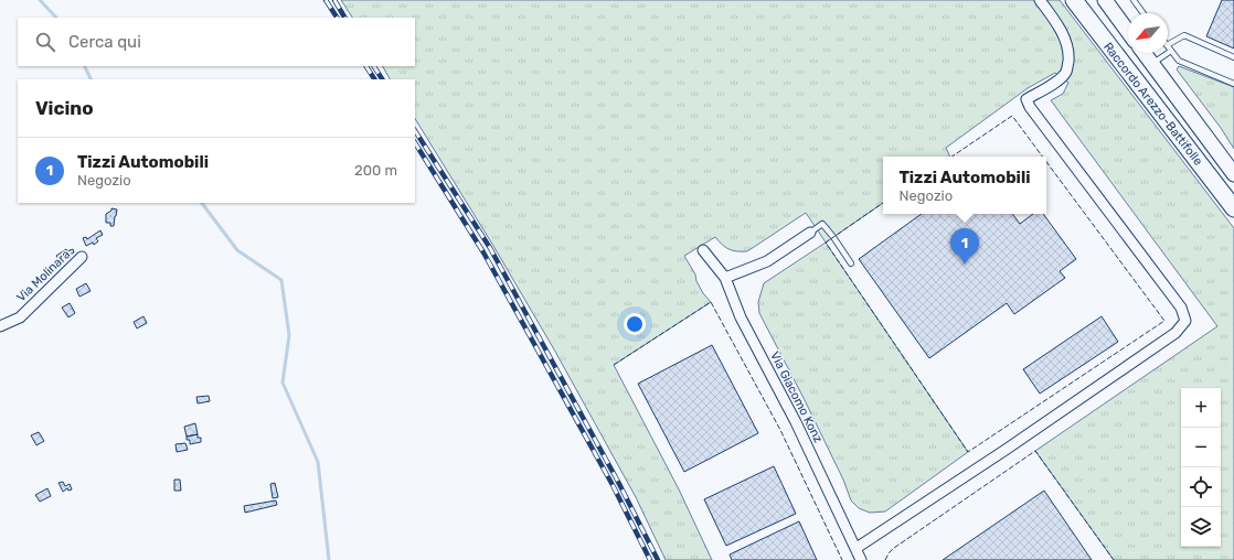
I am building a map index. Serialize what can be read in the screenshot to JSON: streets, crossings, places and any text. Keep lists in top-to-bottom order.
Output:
{
  "streets": {
    "main road": ["Raccordo Arezzo-Battifolle"],
    "street": ["Via Molinara", "Via Giacomo Konz"]
  },
  "north": "bottom left",
  "page": {
    "search": "Cerca qui",
    "heading": "Vicino",
    "list": [
      {
        "mark": "1",
        "name": "Tizzi Automobili",
        "note": "Negozio",
        "value": "200 m"
      }
    ],
    "popup": ["Tizzi Automobili", "Negozio"],
    "pins": "1",
    "map_buttons": ["+", "−"]
  }
}
